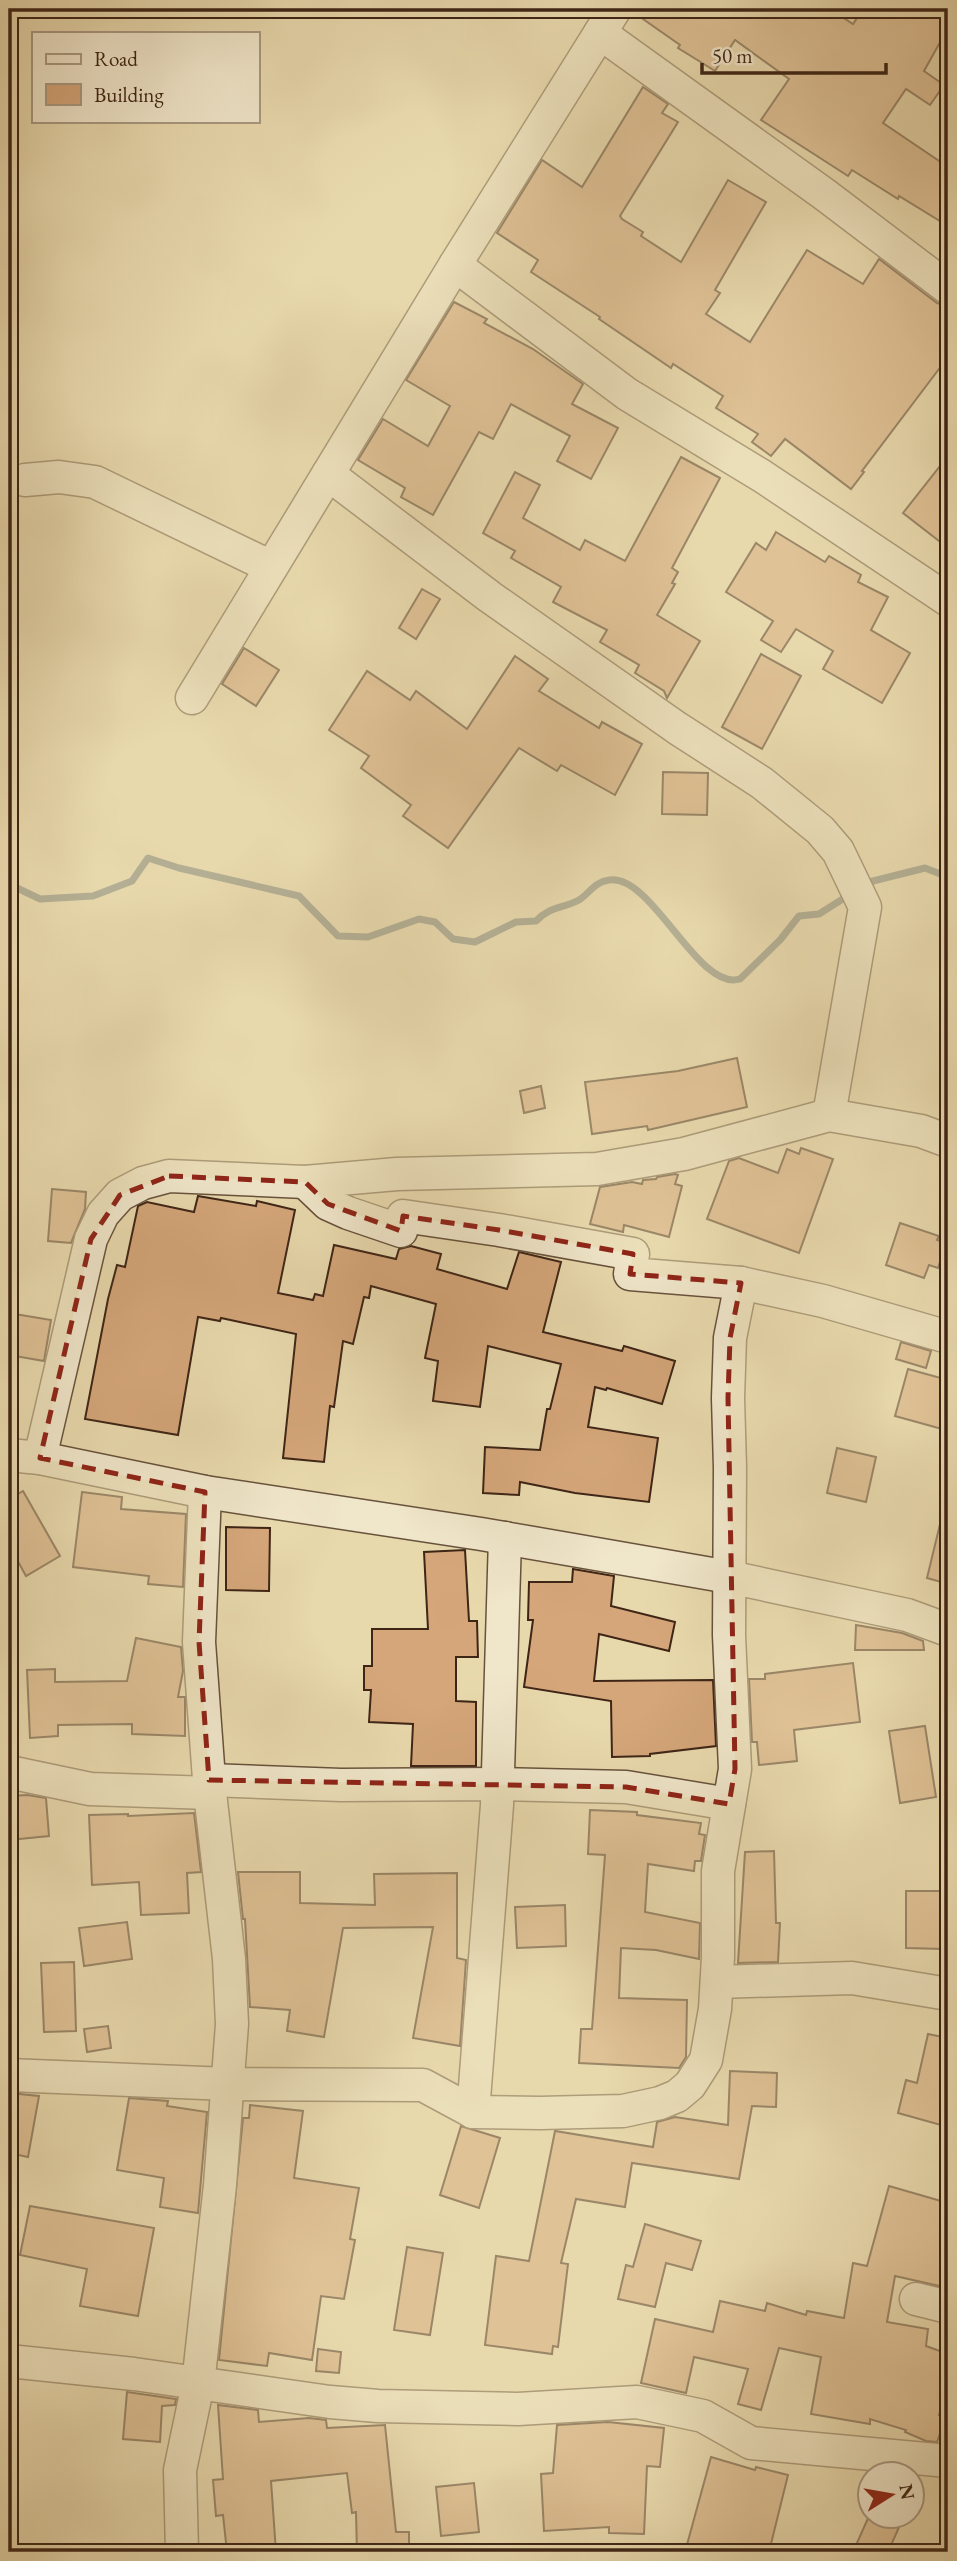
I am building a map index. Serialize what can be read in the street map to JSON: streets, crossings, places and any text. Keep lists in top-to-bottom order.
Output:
{
  "legend": ["Road", "Building"],
  "scale_bar": "50 m",
  "north": "right"
}
